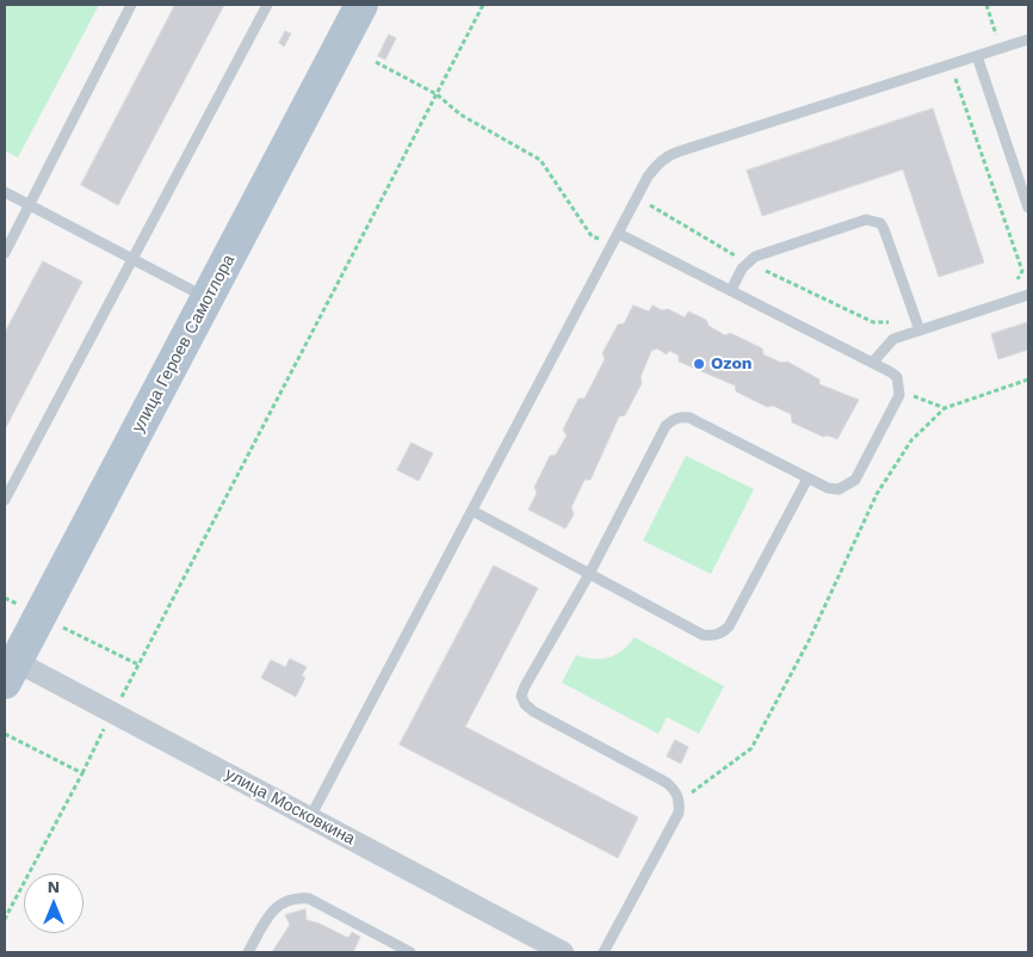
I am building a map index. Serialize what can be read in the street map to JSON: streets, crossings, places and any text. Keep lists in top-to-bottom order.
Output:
{
  "streets": {
    "main road": ["улица Героев Самотлора"],
    "street": ["улица Московкина"]
  },
  "crossings": [
    ["улица Героев Самотлора", "улица Московкина"]
  ],
  "places": ["Ozon"],
  "north": "top"
}
